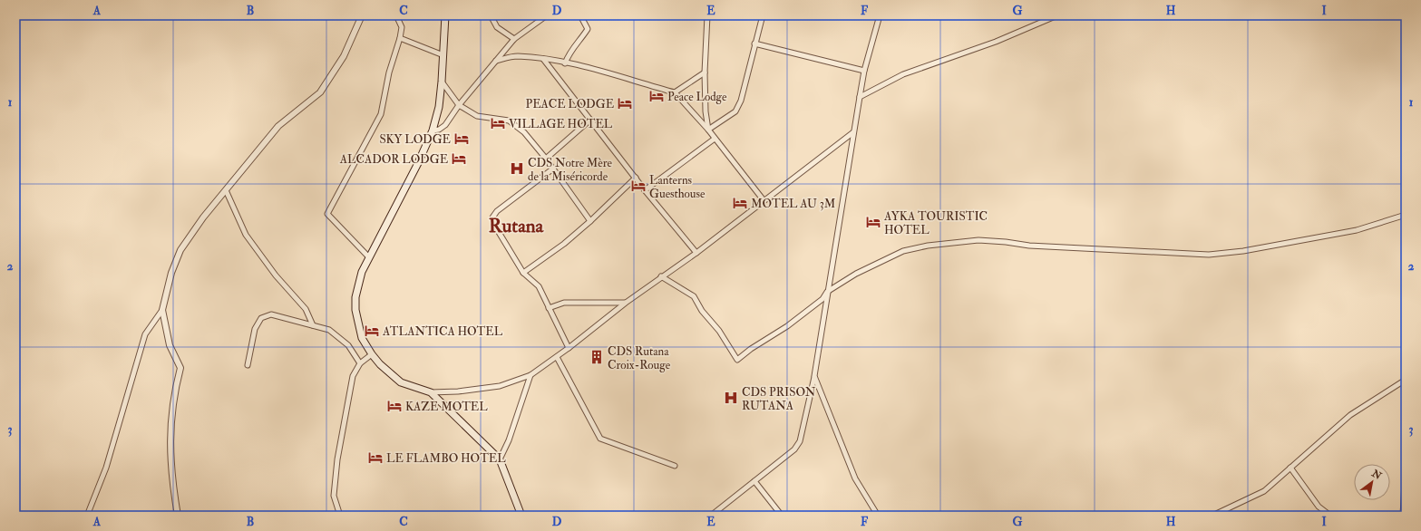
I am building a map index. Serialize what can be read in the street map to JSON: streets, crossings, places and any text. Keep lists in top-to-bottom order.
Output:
{
  "districts": ["Rutana"],
  "places": {
    "hotel": [
      "Peace Lodge",
      "PEACE LODGE",
      "VILLAGE HOTEL",
      "SKY LODGE",
      "ALCADOR LODGE",
      "Lanterns Guesthouse",
      "MOTEL AU 3M",
      "AYKA TOURISTIC HOTEL",
      "ATLANTICA HOTEL",
      "KAZE MOTEL",
      "LE FLAMBO HOTEL"
    ],
    "hospital": ["CDS Notre Mère de la Miséricorde", "CDS PRISON RUTANA"],
    "building": ["CDS Rutana Croix-Rouge"]
  },
  "north": "top right",
  "grid": {
    "columns": [
      "A",
      "B",
      "C",
      "D",
      "E",
      "F",
      "G",
      "H",
      "I"
    ],
    "rows": ["1", "2", "3"]
  }
}
